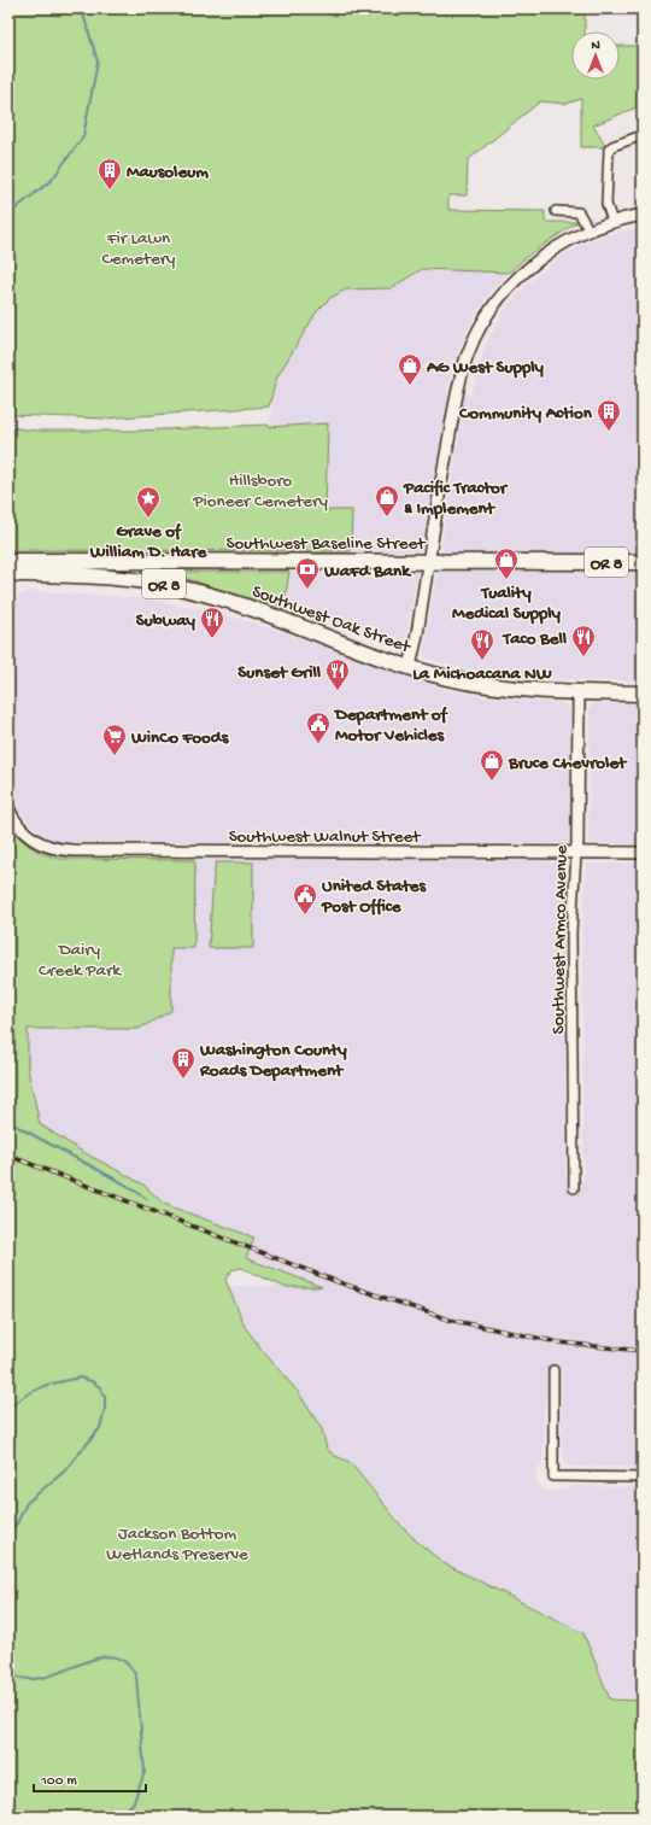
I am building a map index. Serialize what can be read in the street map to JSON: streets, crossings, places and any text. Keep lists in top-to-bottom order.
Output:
{
  "streets": {
    "highway": ["Southwest Baseline Street", "OR 8", "Southwest Oak Street"],
    "street": ["Southwest Walnut Street", "Southwest Armco Avenue"]
  },
  "crossings": [
    ["Southwest Oak Street", "Southwest Armco Avenue"],
    ["Southwest Walnut Street", "Southwest Armco Avenue"]
  ],
  "parks": [
    "Fir Lawn Cemetery",
    "Hillsboro Pioneer Cemetery",
    "Dairy Creek Park",
    "Jackson Bottom Wetlands Preserve"
  ],
  "places": {
    "building": ["Mausoleum", "Community Action", "Washington County Roads Department"],
    "shop": [
      "AG West Supply",
      "Pacific Tractor & Implement",
      "Tuality Medical Supply",
      "Bruce Chevrolet"
    ],
    "place": ["Grave of William D. Hare"],
    "bank": ["WaFd Bank"],
    "restaurant": [
      "Subway",
      "Taco Bell",
      "La Michoacana NW",
      "Sunset Grill"
    ],
    "public building": ["Department of Motor Vehicles", "United States Post Office"],
    "supermarket": ["WinCo Foods"]
  },
  "scale_bar": "100 m",
  "north": "top"
}
